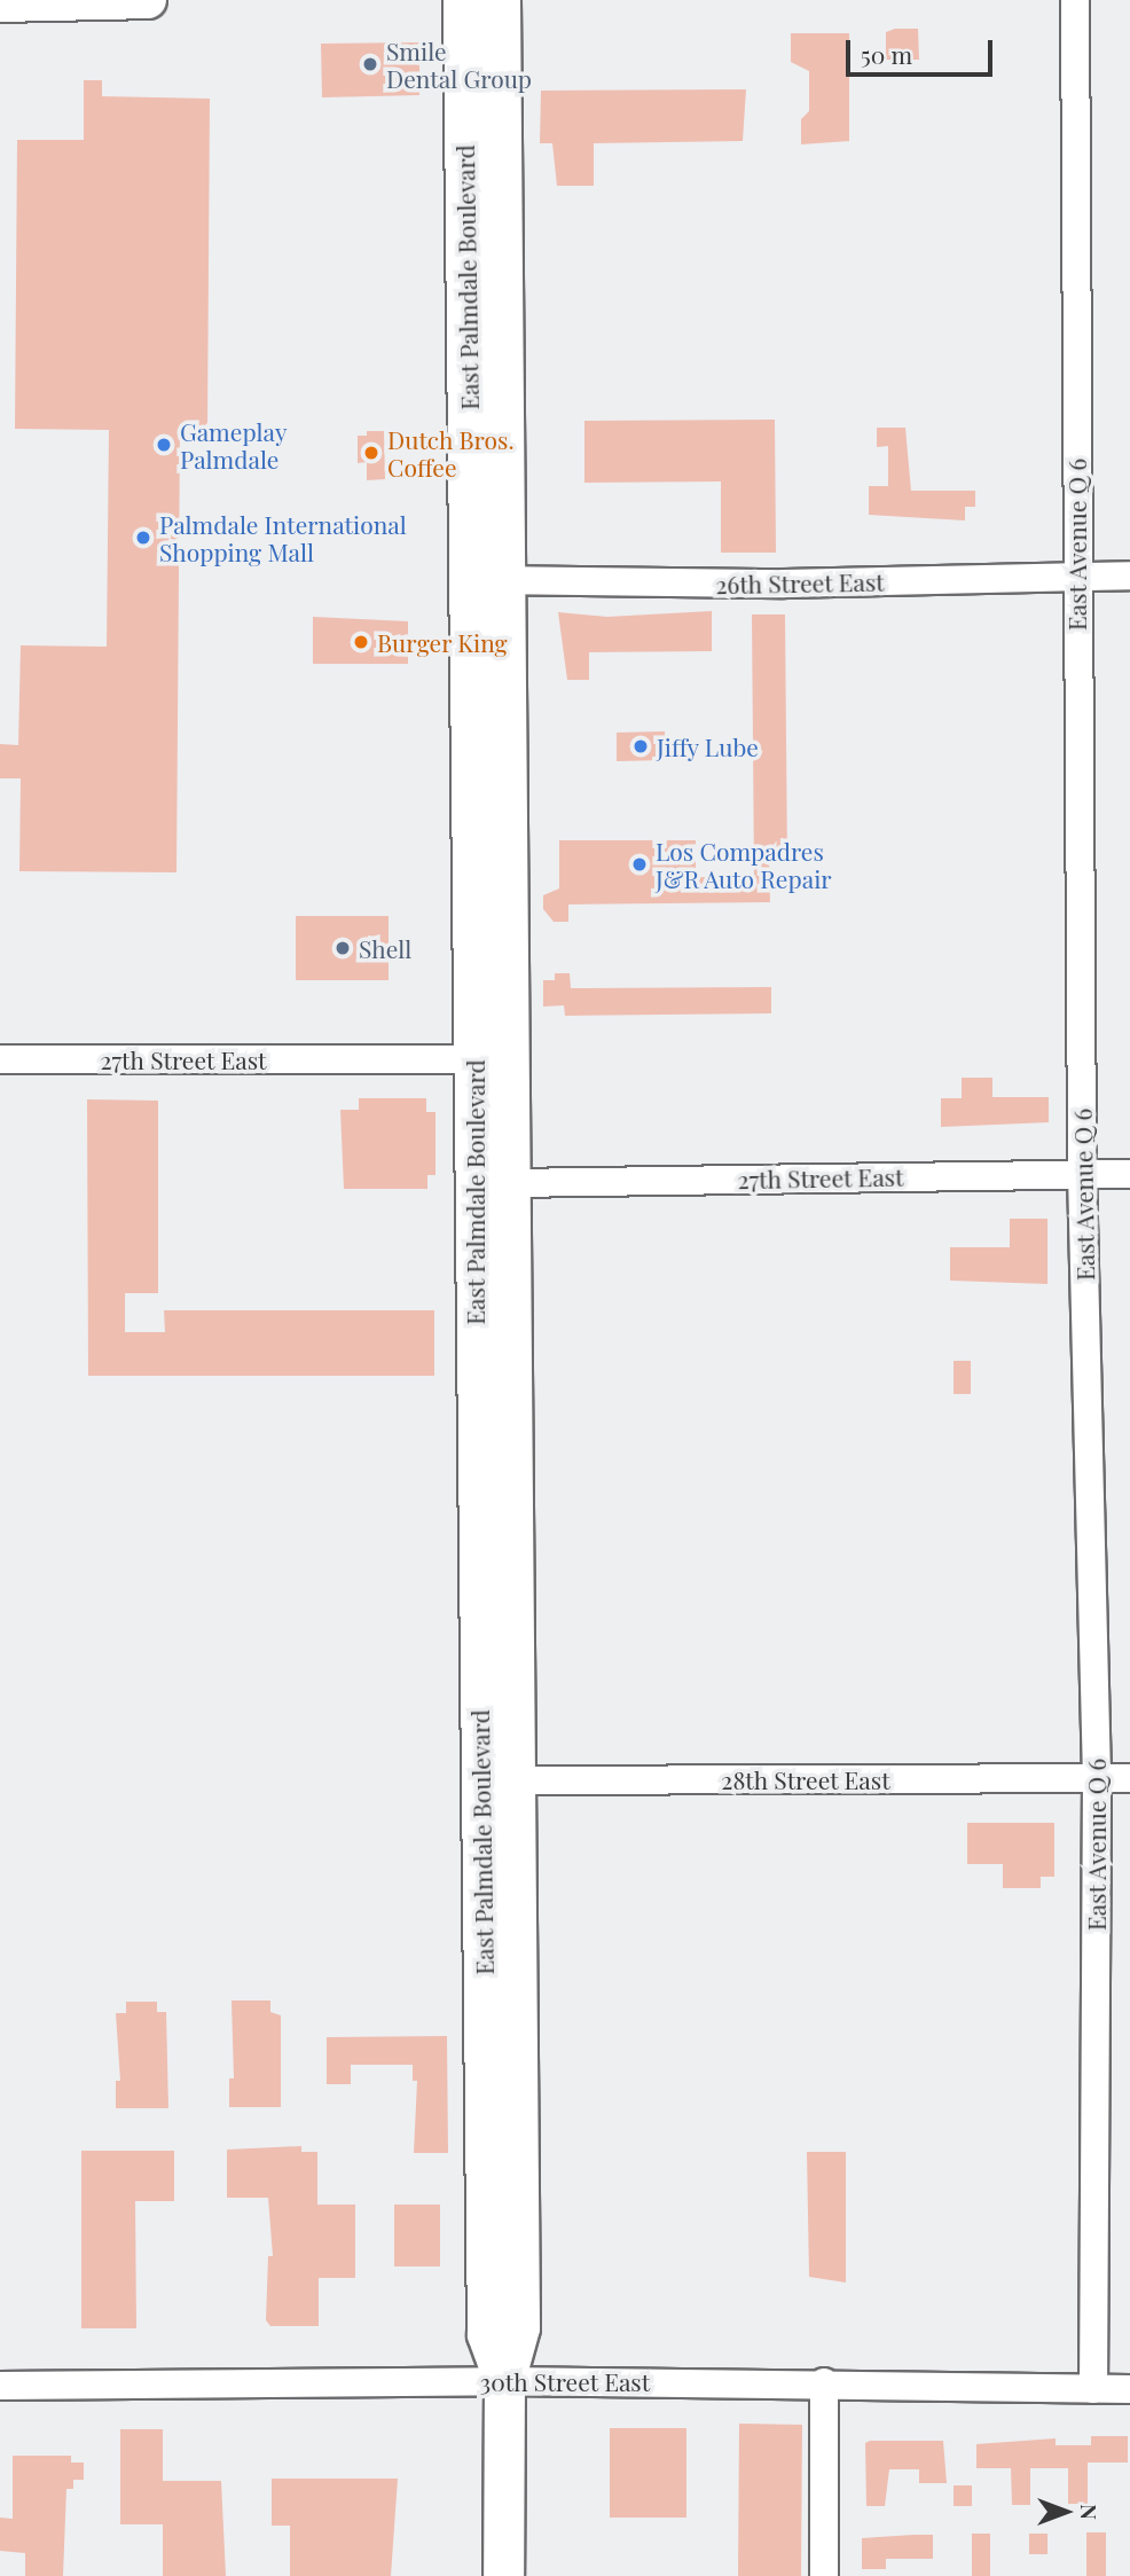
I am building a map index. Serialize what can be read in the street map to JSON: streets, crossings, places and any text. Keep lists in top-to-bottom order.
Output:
{
  "streets": {
    "highway": ["East Palmdale Boulevard"],
    "street": [
      "East Avenue Q 6",
      "26th Street East",
      "27th Street East",
      "28th Street East",
      "30th Street East"
    ]
  },
  "crossings": [
    ["East Palmdale Boulevard", "26th Street East"],
    ["East Palmdale Boulevard", "27th Street East"],
    ["East Palmdale Boulevard", "28th Street East"],
    ["East Palmdale Boulevard", "30th Street East"],
    ["East Avenue Q 6", "26th Street East"],
    ["East Avenue Q 6", "27th Street East"],
    ["East Avenue Q 6", "28th Street East"],
    ["East Avenue Q 6", "30th Street East"]
  ],
  "places": [
    "Smile Dental Group",
    "Gameplay Palmdale",
    "Dutch Bros. Coffee",
    "Palmdale International Shopping Mall",
    "Burger King",
    "Jiffy Lube",
    "Los Compadres J&R Auto Repair",
    "Shell"
  ],
  "scale_bar": "50 m",
  "north": "right"
}
